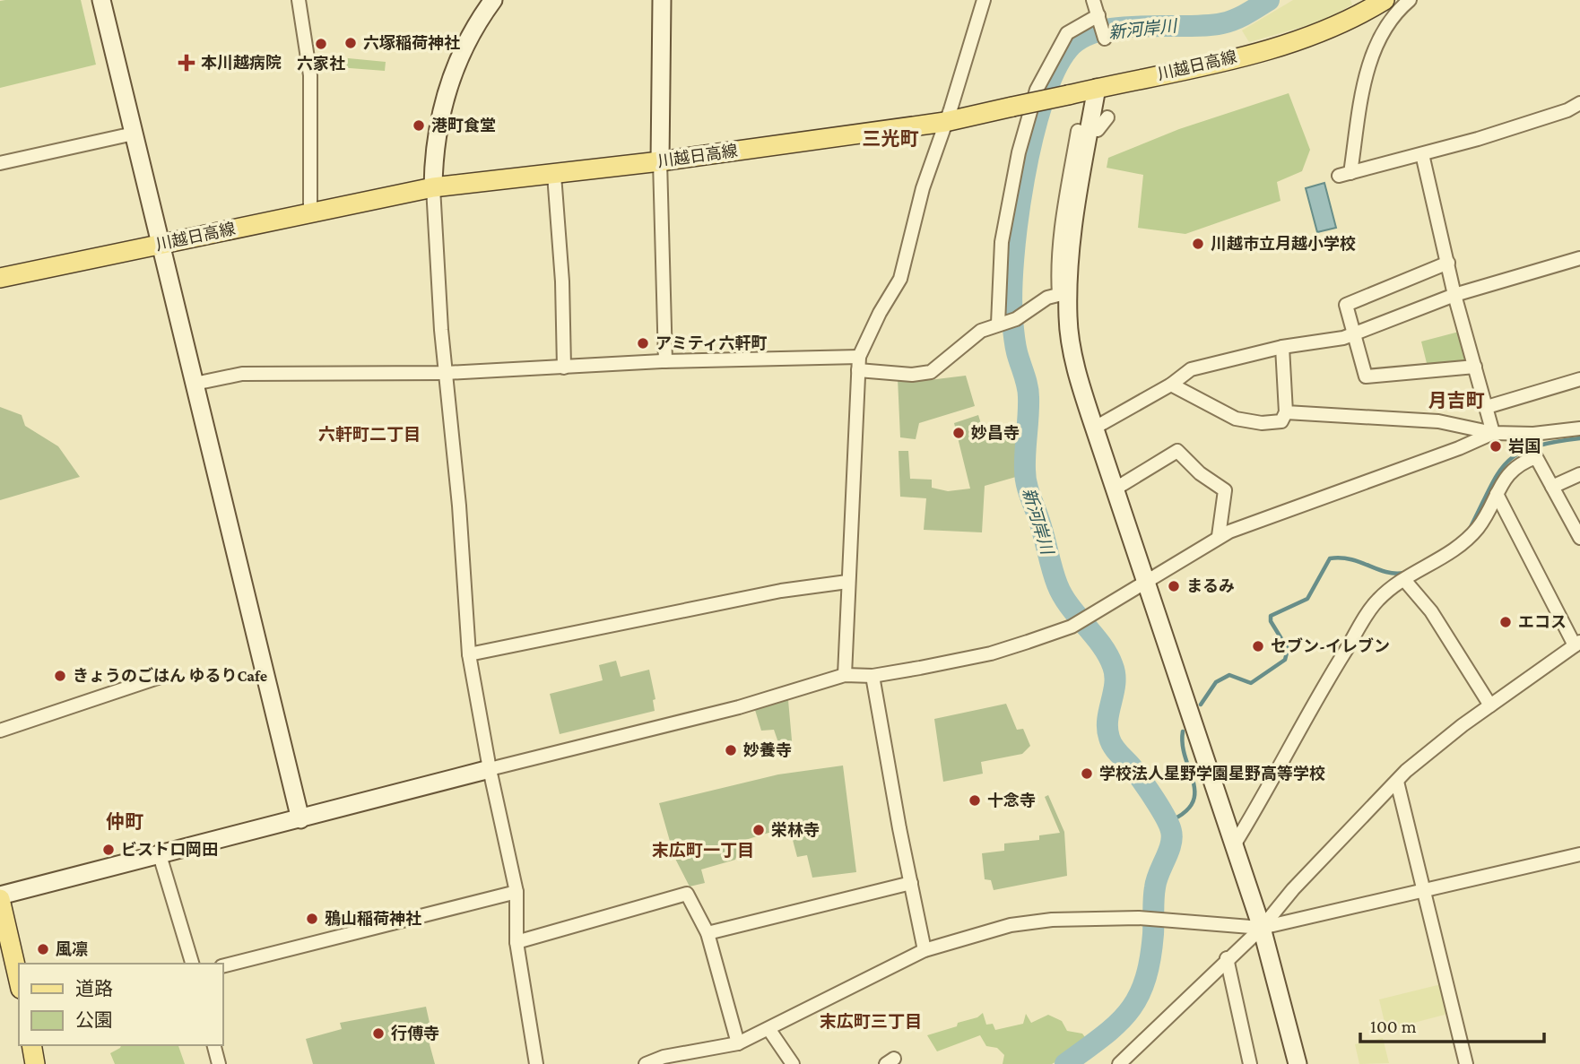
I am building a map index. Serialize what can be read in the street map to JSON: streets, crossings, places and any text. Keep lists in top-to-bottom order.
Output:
{
  "streets": {
    "main road": ["川越日高線"]
  },
  "districts": [
    "三光町",
    "月吉町",
    "六軒町二丁目",
    "仲町",
    "末広町一丁目",
    "末広町三丁目"
  ],
  "water": ["新河岸川"],
  "places": {
    "other": [
      "六塚稲荷神社",
      "六家社",
      "港町食堂",
      "川越市立月越小学校",
      "アミティ六軒町",
      "妙昌寺",
      "岩国",
      "まるみ",
      "エコス",
      "セブン-イレブン",
      "きょうのごはん ゆるりCafe",
      "妙養寺",
      "学校法人星野学園星野高等学校",
      "十念寺",
      "栄林寺",
      "ビストロ岡田",
      "鴉山稲荷神社",
      "風凛",
      "行傅寺"
    ],
    "health": ["本川越病院"]
  },
  "legend": ["道路", "公園"],
  "scale_bar": "100 m"
}
